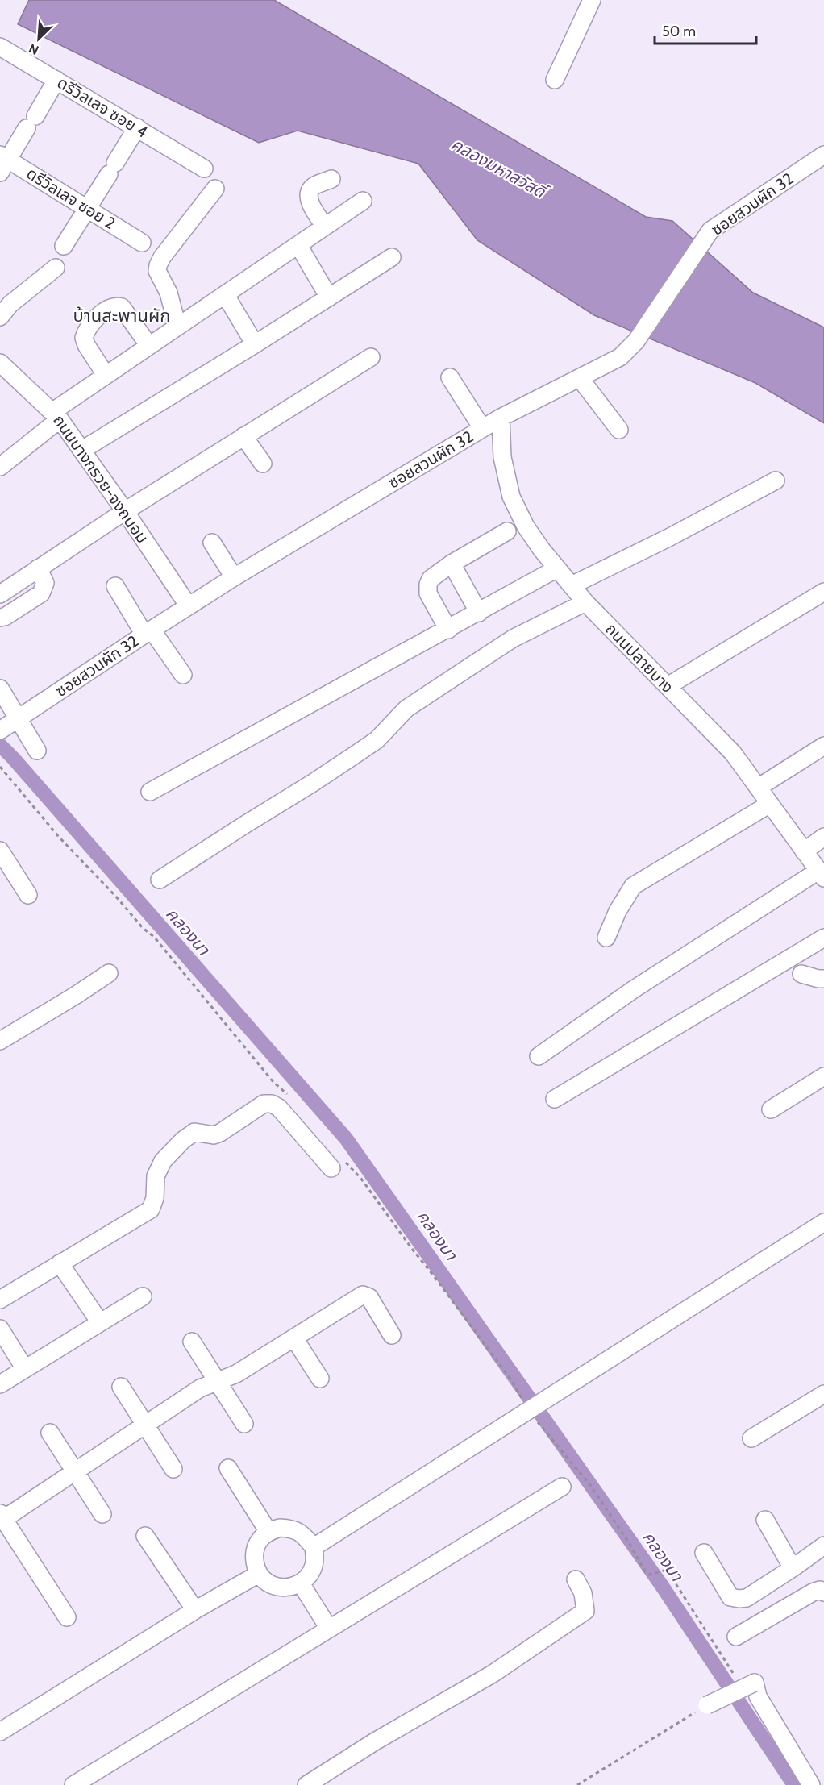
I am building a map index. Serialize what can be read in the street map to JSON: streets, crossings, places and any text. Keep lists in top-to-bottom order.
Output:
{
  "streets": {
    "street": [
      "ดรีวิลเลจ ซอย 4",
      "ดรีวิลเลจ ซอย 2",
      "ซอยสวนผัก 32",
      "ถนนบางกรวย-จงถนอม",
      "ถนนปลายบาง"
    ]
  },
  "crossings": [
    ["ซอยสวนผัก 32", "ถนนบางกรวย-จงถนอม"],
    ["ซอยสวนผัก 32", "ถนนปลายบาง"]
  ],
  "districts": ["บ้านสะพานผัก"],
  "water": ["คลองมหาสวัสดิ์", "คลองนา"],
  "scale_bar": "50 m",
  "north": "bottom left"
}
